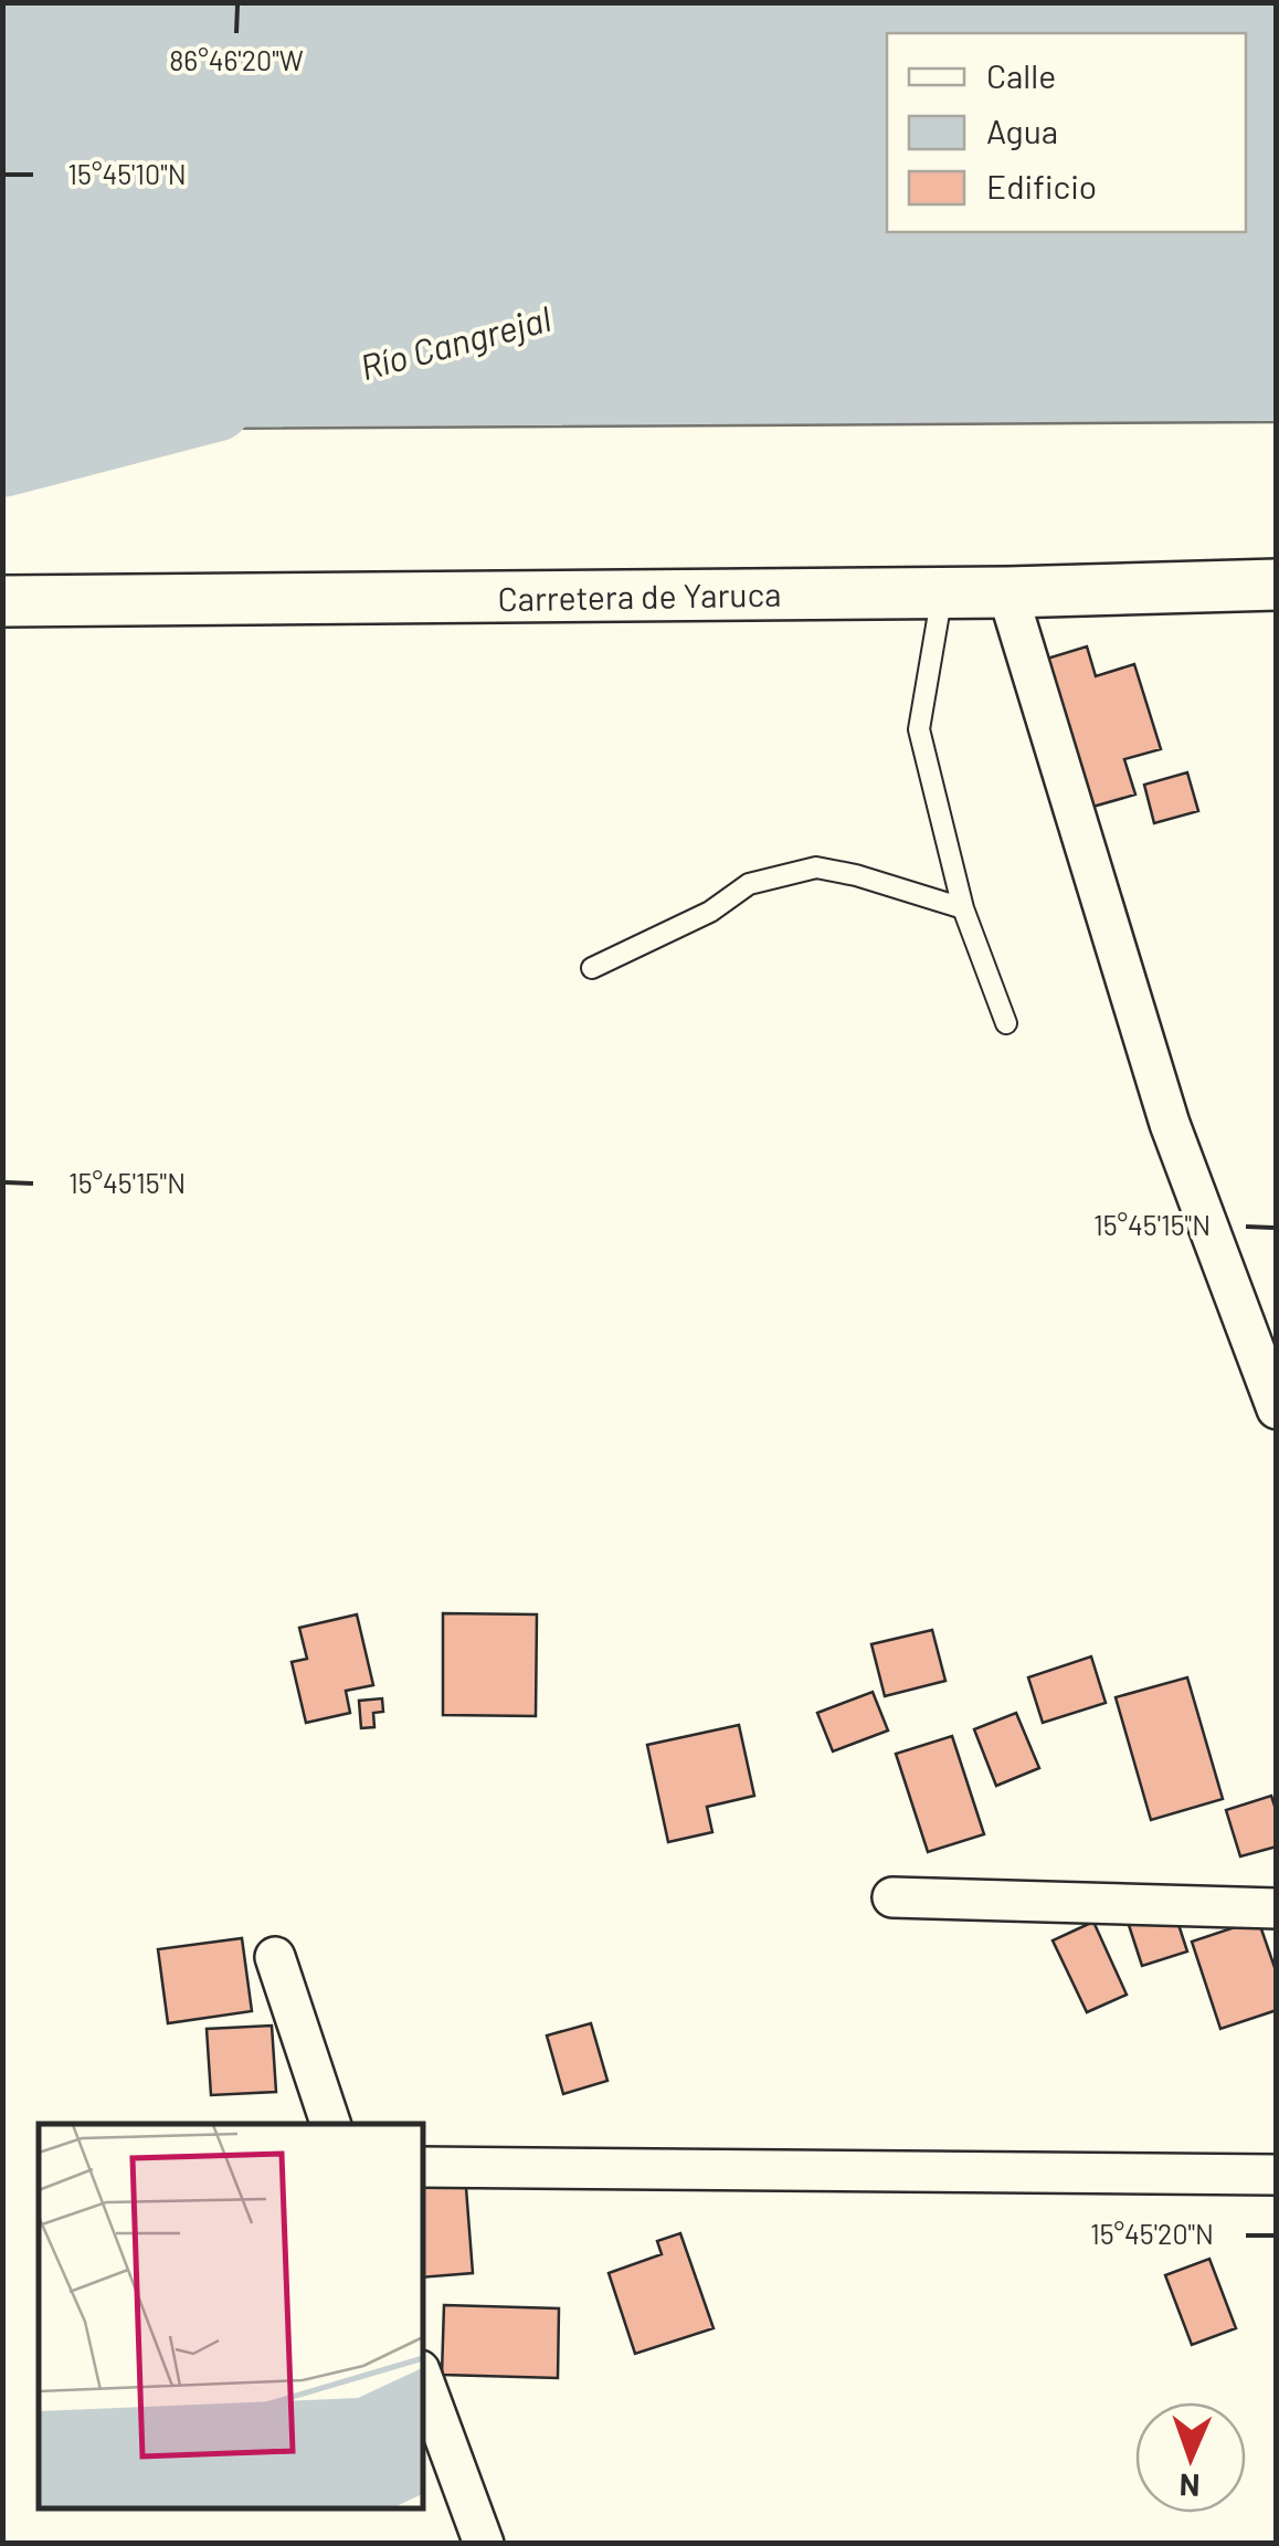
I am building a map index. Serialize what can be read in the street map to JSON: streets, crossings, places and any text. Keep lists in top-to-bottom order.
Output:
{
  "streets": {
    "street": ["Carretera de Yaruca"]
  },
  "water": ["Río Cangrejal"],
  "legend": ["Calle", "Agua", "Edificio"],
  "north": "bottom",
  "coordinates": [
    "86°46'20\"W",
    "15°45'10\"N",
    "15°45'15\"N",
    "15°45'20\"N"
  ]
}
